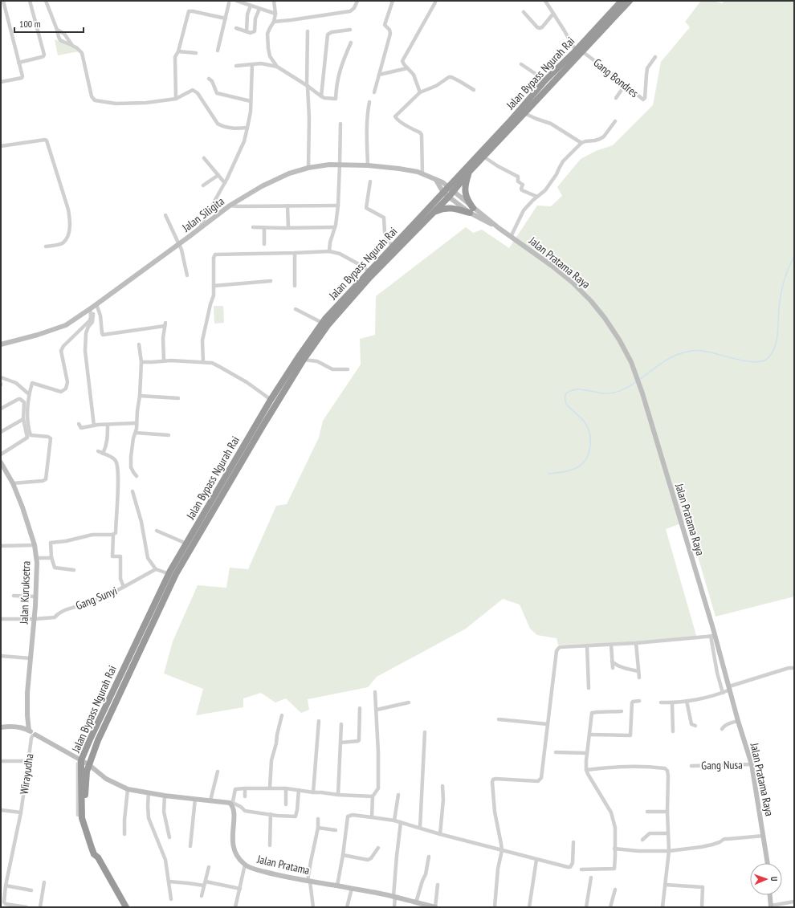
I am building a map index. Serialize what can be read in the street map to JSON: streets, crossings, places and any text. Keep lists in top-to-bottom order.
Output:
{
  "streets": {
    "highway": ["Jalan Bypass Ngurah Rai"],
    "main road": [
      "Jalan Siligita",
      "Jalan Pratama Raya",
      "Jalan Kuruksetra",
      "Jalan Pratama"
    ],
    "street": [
      "Gang Bondres",
      "Gang Sunyi",
      "Gang Nusa",
      "Wirayudha"
    ]
  },
  "crossings": [
    ["Jalan Bypass Ngurah Rai", "Gang Bondres"],
    ["Jalan Bypass Ngurah Rai", "Jalan Siligita"],
    ["Jalan Bypass Ngurah Rai", "Jalan Pratama Raya"],
    ["Jalan Siligita", "Jalan Pratama Raya"],
    ["Jalan Pratama Raya", "Gang Nusa"],
    ["Jalan Kuruksetra", "Gang Sunyi"],
    ["Jalan Kuruksetra", "Wirayudha"]
  ],
  "scale_bar": "100 m",
  "north": "right"
}
